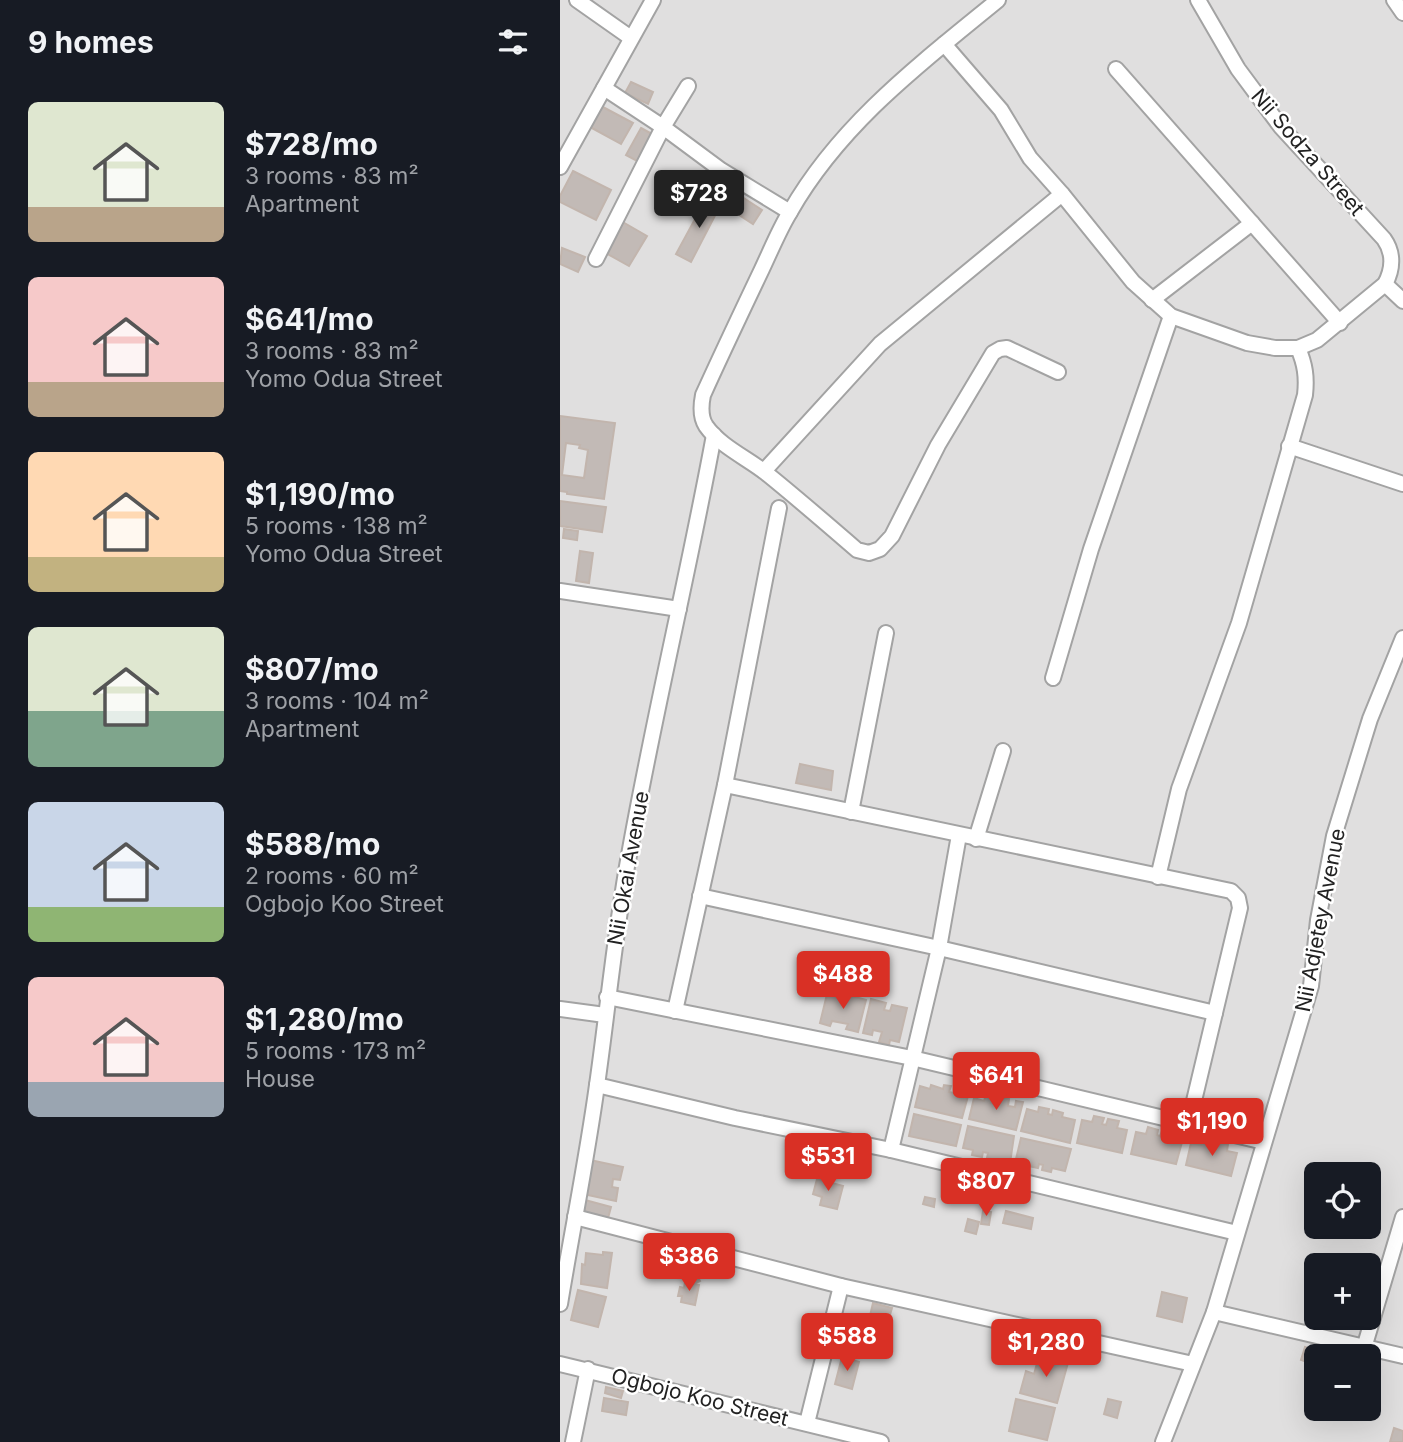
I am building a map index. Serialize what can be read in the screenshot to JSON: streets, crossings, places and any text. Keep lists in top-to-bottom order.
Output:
{
  "streets": {
    "street": [
      "Nii Sodza Street",
      "Nii Okai Avenue",
      "Nii Adjetey Avenue",
      "Ogbojo Koo Street"
    ]
  },
  "page": {
    "heading": "9 homes",
    "list": [
      {
        "name": "$728/mo",
        "note": "3 rooms · 83 m² · Apartment"
      },
      {
        "name": "$641/mo",
        "note": "3 rooms · 83 m² · Yomo Odua Street"
      },
      {
        "name": "$1,190/mo",
        "note": "5 rooms · 138 m² · Yomo Odua Street"
      },
      {
        "name": "$807/mo",
        "note": "3 rooms · 104 m² · Apartment"
      },
      {
        "name": "$588/mo",
        "note": "2 rooms · 60 m² · Ogbojo Koo Street"
      },
      {
        "name": "$1,280/mo",
        "note": "5 rooms · 173 m² · House"
      }
    ],
    "price": [
      "$728",
      "$488",
      "$641",
      "$1,190",
      "$531",
      "$807",
      "$386",
      "$588",
      "$1,280"
    ],
    "map_buttons": ["+", "−"]
  }
}
